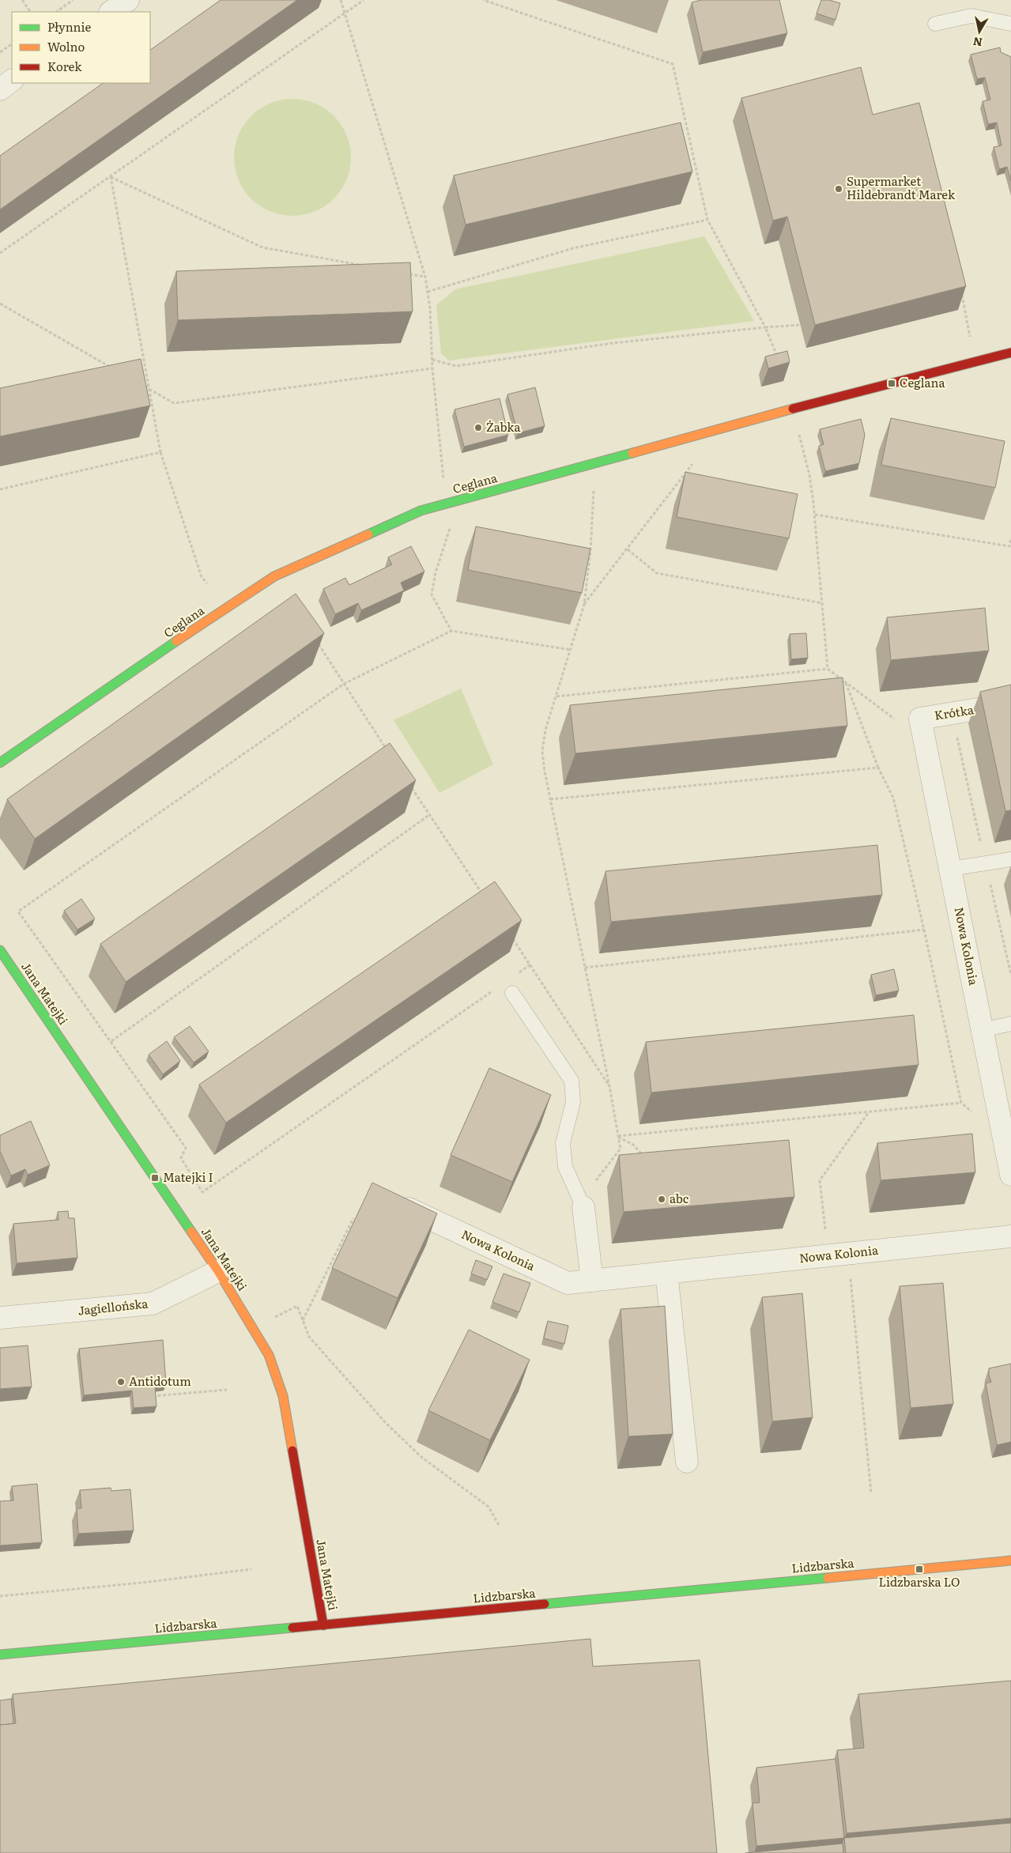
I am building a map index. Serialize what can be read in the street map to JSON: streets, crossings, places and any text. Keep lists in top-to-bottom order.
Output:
{
  "streets": {
    "street": [
      "Ceglana",
      "Krótka",
      "Nowa Kolonia",
      "Jana Matejki",
      "Jagiellońska",
      "Lidzbarska"
    ]
  },
  "crossings": [
    ["Krótka", "Nowa Kolonia"],
    ["Jana Matejki", "Jagiellońska"],
    ["Jana Matejki", "Lidzbarska"]
  ],
  "places": {
    "other": [
      "Supermarket Hildebrandt Marek",
      "Żabka",
      "abc",
      "Antidotum"
    ],
    "transit": ["Ceglana", "Matejki I", "Lidzbarska LO"]
  },
  "legend": ["Płynnie", "Wolno", "Korek"],
  "north": "bottom"
}
